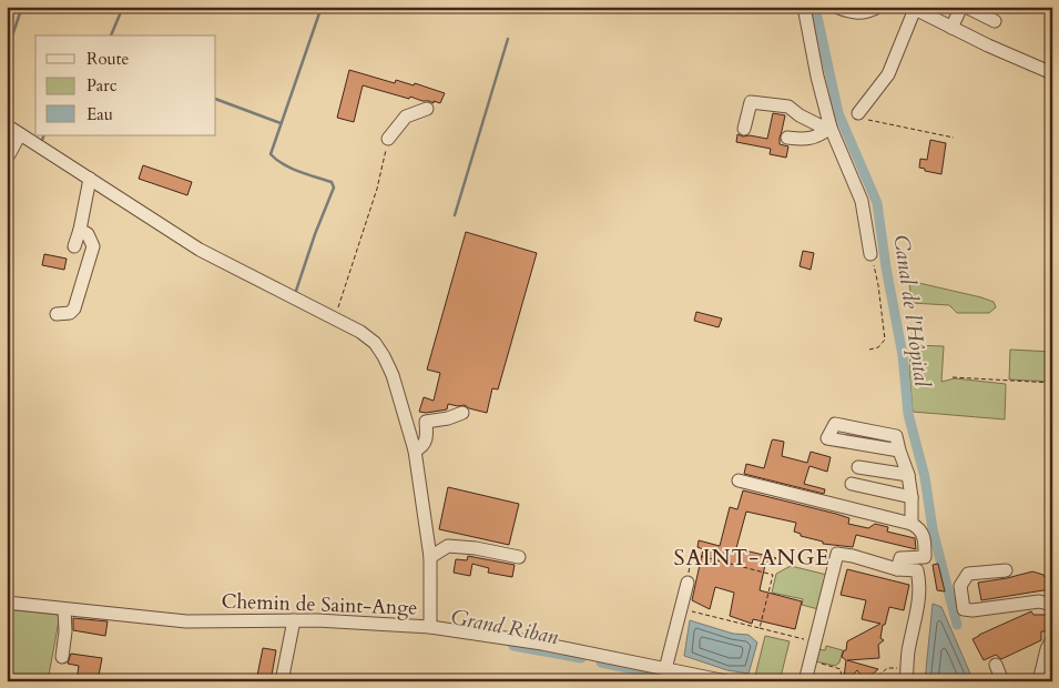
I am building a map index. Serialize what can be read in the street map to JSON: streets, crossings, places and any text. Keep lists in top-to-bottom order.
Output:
{
  "streets": {
    "street": ["Chemin de Saint-Ange"]
  },
  "districts": ["SAINT-ANGE"],
  "water": ["Canal de l'Hôpital", "Grand Riban"],
  "legend": ["Route", "Parc", "Eau"]
}
